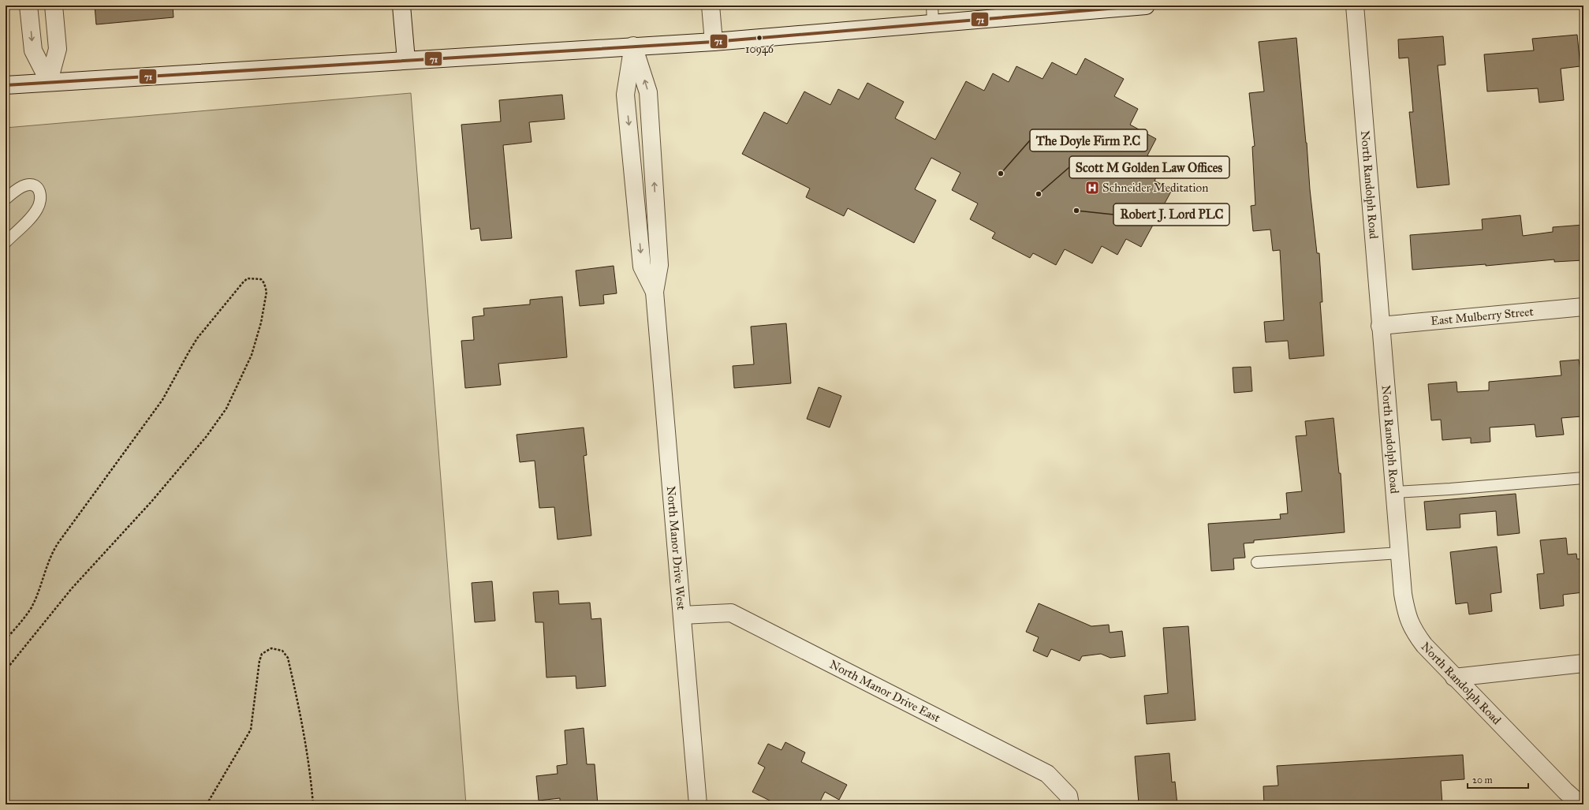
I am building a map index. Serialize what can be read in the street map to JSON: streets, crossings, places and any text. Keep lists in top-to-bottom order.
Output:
{
  "streets": {
    "street": [
      "North Randolph Road",
      "East Mulberry Street",
      "North Manor Drive West",
      "North Manor Drive East"
    ]
  },
  "crossings": [
    ["North Randolph Road", "East Mulberry Street"],
    ["North Manor Drive West", "North Manor Drive East"]
  ],
  "places": {
    "other": [
      "10946",
      "The Doyle Firm P.C",
      "Scott M Golden Law Offices",
      "Robert J. Lord PLC"
    ],
    "hospital": ["Schneider Meditation"]
  },
  "lines": ["transit line 71"],
  "scale_bar": "20 m"
}
